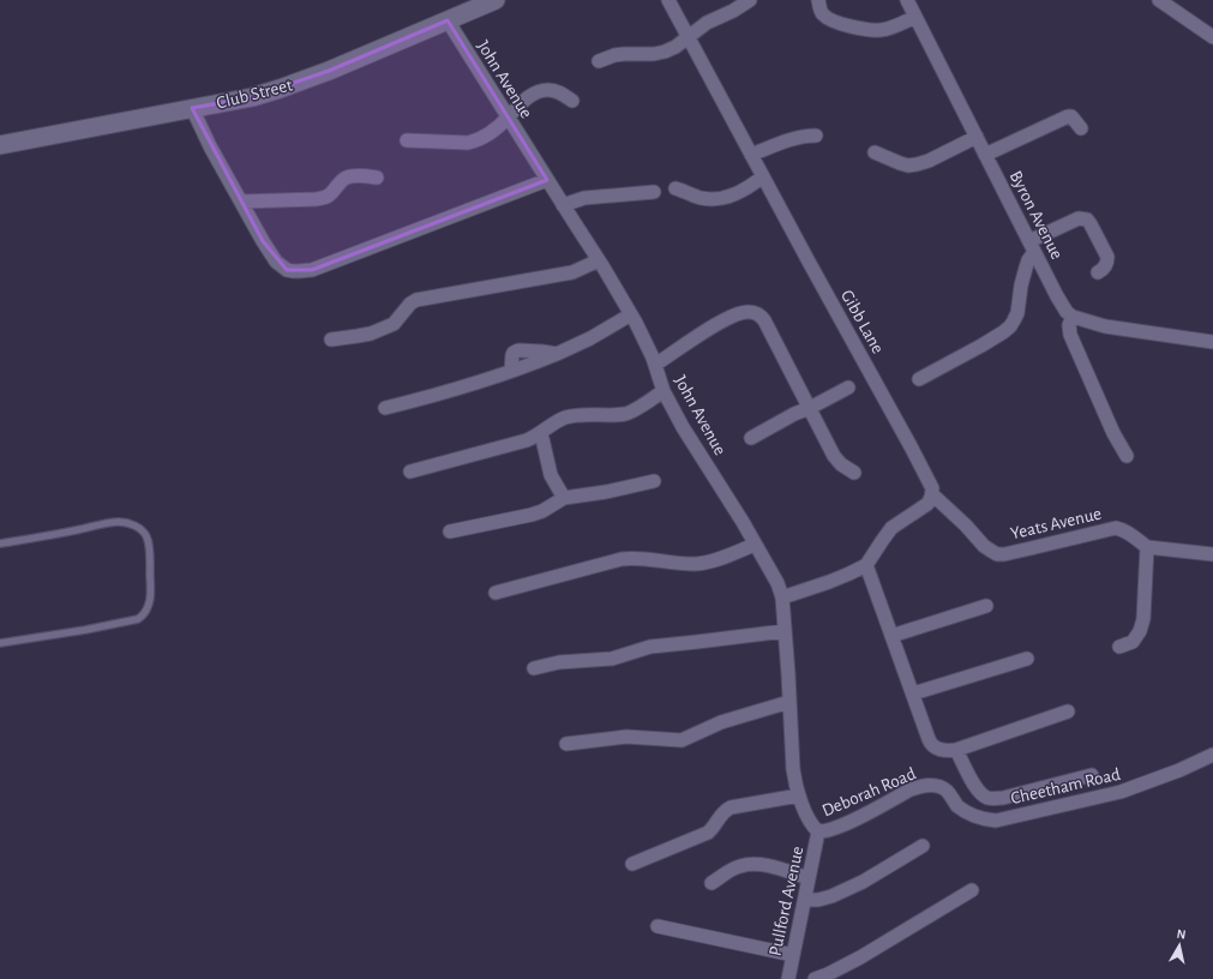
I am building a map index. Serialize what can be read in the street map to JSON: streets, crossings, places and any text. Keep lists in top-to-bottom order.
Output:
{
  "streets": {
    "main road": ["Club Street"],
    "street": [
      "John Avenue",
      "Byron Avenue",
      "Gibb Lane",
      "Yeats Avenue",
      "Cheetham Road",
      "Deborah Road",
      "Pullford Avenue"
    ]
  },
  "crossings": [
    ["John Avenue", "Club Street"],
    ["John Avenue", "Deborah Road"],
    ["John Avenue", "Pullford Avenue"],
    ["Gibb Lane", "Yeats Avenue"],
    ["Cheetham Road", "Deborah Road"],
    ["Deborah Road", "Pullford Avenue"]
  ],
  "north": "top"
}
